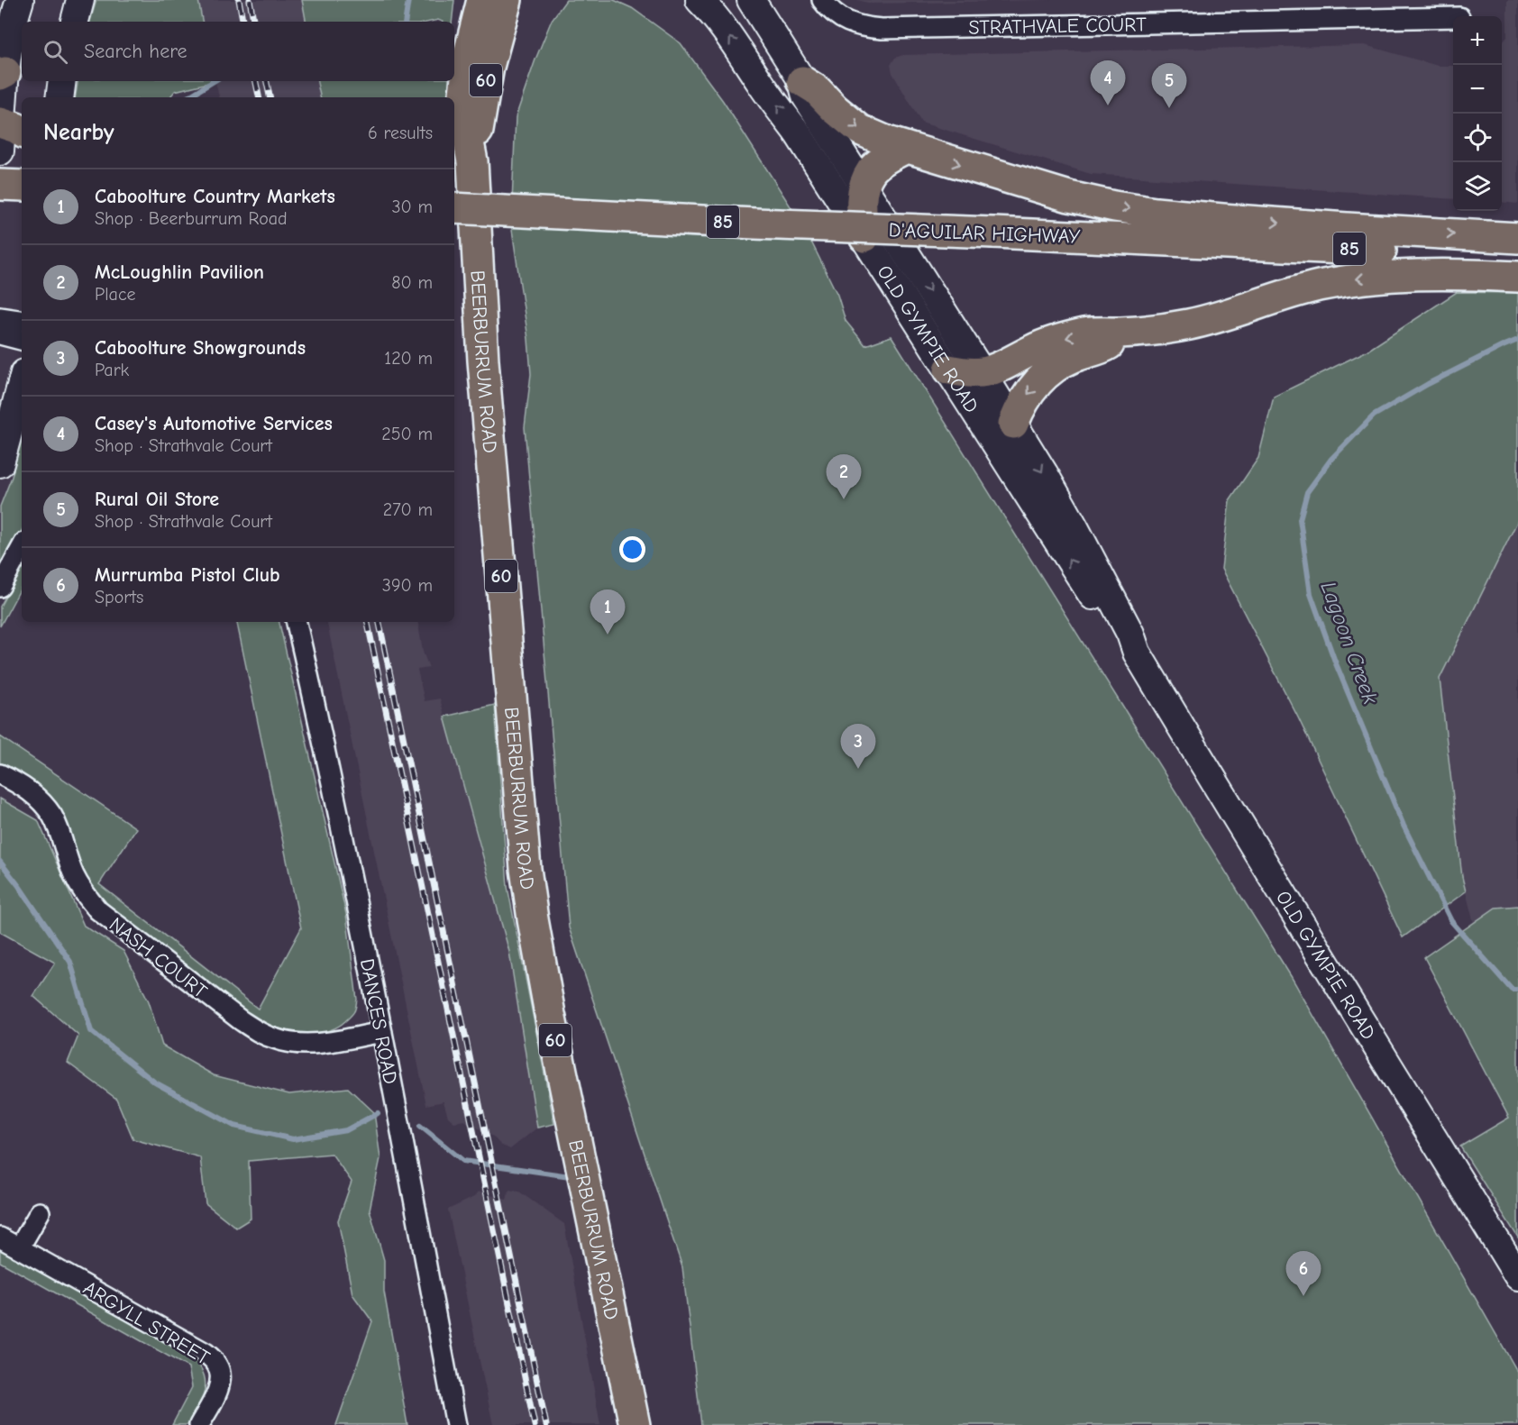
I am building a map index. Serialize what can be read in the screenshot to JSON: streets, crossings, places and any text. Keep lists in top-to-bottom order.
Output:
{
  "streets": {
    "main road": [
      "60",
      "85",
      "D'AGUILAR HIGHWAY",
      "OLD GYMPIE ROAD",
      "BEERBURRUM ROAD"
    ],
    "street": [
      "STRATHVALE COURT",
      "NASH COURT",
      "DANCES ROAD",
      "ARGYLL STREET"
    ]
  },
  "crossings": [
    ["60", "BEERBURRUM ROAD"],
    ["NASH COURT", "DANCES ROAD"]
  ],
  "water": ["Lagoon Creek"],
  "page": {
    "map_buttons": ["+", "−"],
    "search": "Search here",
    "pins": [
      "4",
      "5",
      "2",
      "1",
      "3",
      "6"
    ],
    "heading": ["Nearby", "6 results"],
    "list": [
      {
        "mark": "1",
        "name": "Caboolture Country Markets",
        "note": "Shop · Beerburrum Road",
        "value": "30 m"
      },
      {
        "mark": "2",
        "name": "McLoughlin Pavilion",
        "note": "Place",
        "value": "80 m"
      },
      {
        "mark": "3",
        "name": "Caboolture Showgrounds",
        "note": "Park",
        "value": "120 m"
      },
      {
        "mark": "4",
        "name": "Casey's Automotive Services",
        "note": "Shop · Strathvale Court",
        "value": "250 m"
      },
      {
        "mark": "5",
        "name": "Rural Oil Store",
        "note": "Shop · Strathvale Court",
        "value": "270 m"
      },
      {
        "mark": "6",
        "name": "Murrumba Pistol Club",
        "note": "Sports",
        "value": "390 m"
      }
    ]
  }
}
